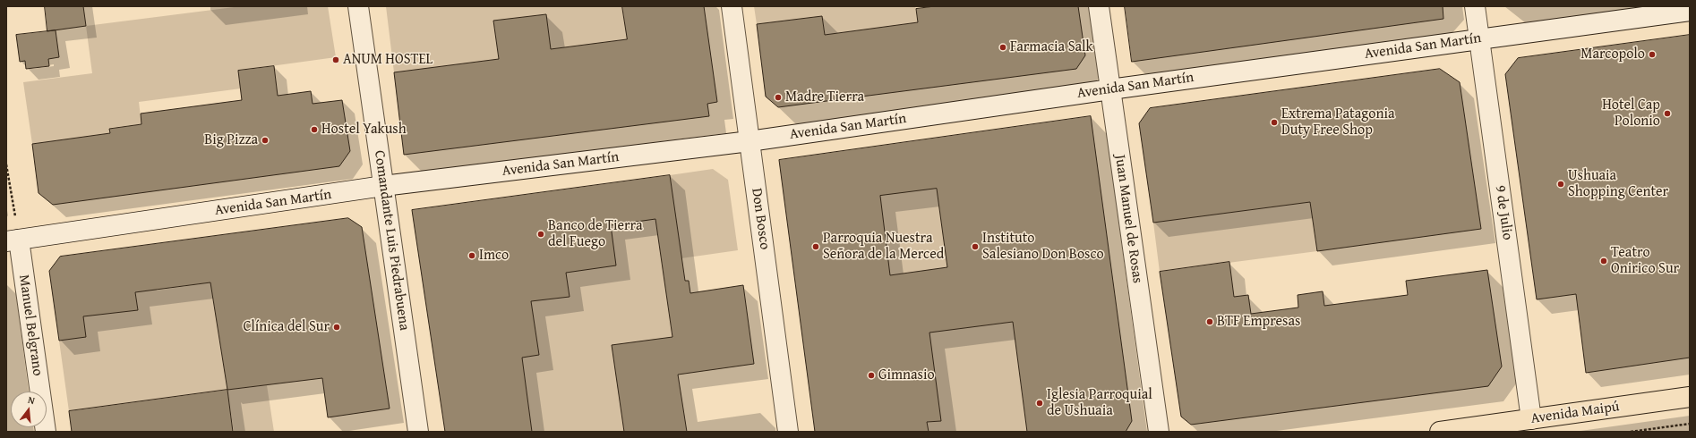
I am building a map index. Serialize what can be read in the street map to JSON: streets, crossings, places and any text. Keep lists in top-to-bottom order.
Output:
{
  "streets": {
    "main road": ["Avenida Maipú"],
    "street": [
      "Avenida San Martín",
      "9 de Julio",
      "Don Bosco",
      "Juan Manuel de Rosas",
      "Comandante Luis Piedrabuena",
      "Manuel Belgrano"
    ]
  },
  "crossings": [
    ["Avenida San Martín", "9 de Julio"],
    ["Avenida San Martín", "Don Bosco"],
    ["Avenida San Martín", "Juan Manuel de Rosas"],
    ["Avenida San Martín", "Comandante Luis Piedrabuena"],
    ["Avenida San Martín", "Manuel Belgrano"],
    ["9 de Julio", "Avenida Maipú"]
  ],
  "places": [
    "Farmacia Salk",
    "Marcopolo",
    "ANUM HOSTEL",
    "Madre Tierra",
    "Hotel Cap Polonio",
    "Extrema Patagonia Duty Free Shop",
    "Hostel Yakush",
    "Big Pizza",
    "Ushuaia Shopping Center",
    "Banco de Tierra del Fuego",
    "Parroquia Nuestra Señora de la Merced",
    "Instituto Salesiano Don Bosco",
    "Imco",
    "Teatro Onirico Sur",
    "BTF Empresas",
    "Clínica del Sur",
    "Gimnasio",
    "Iglesia Parroquial de Ushuaia"
  ],
  "north": "top"
}
